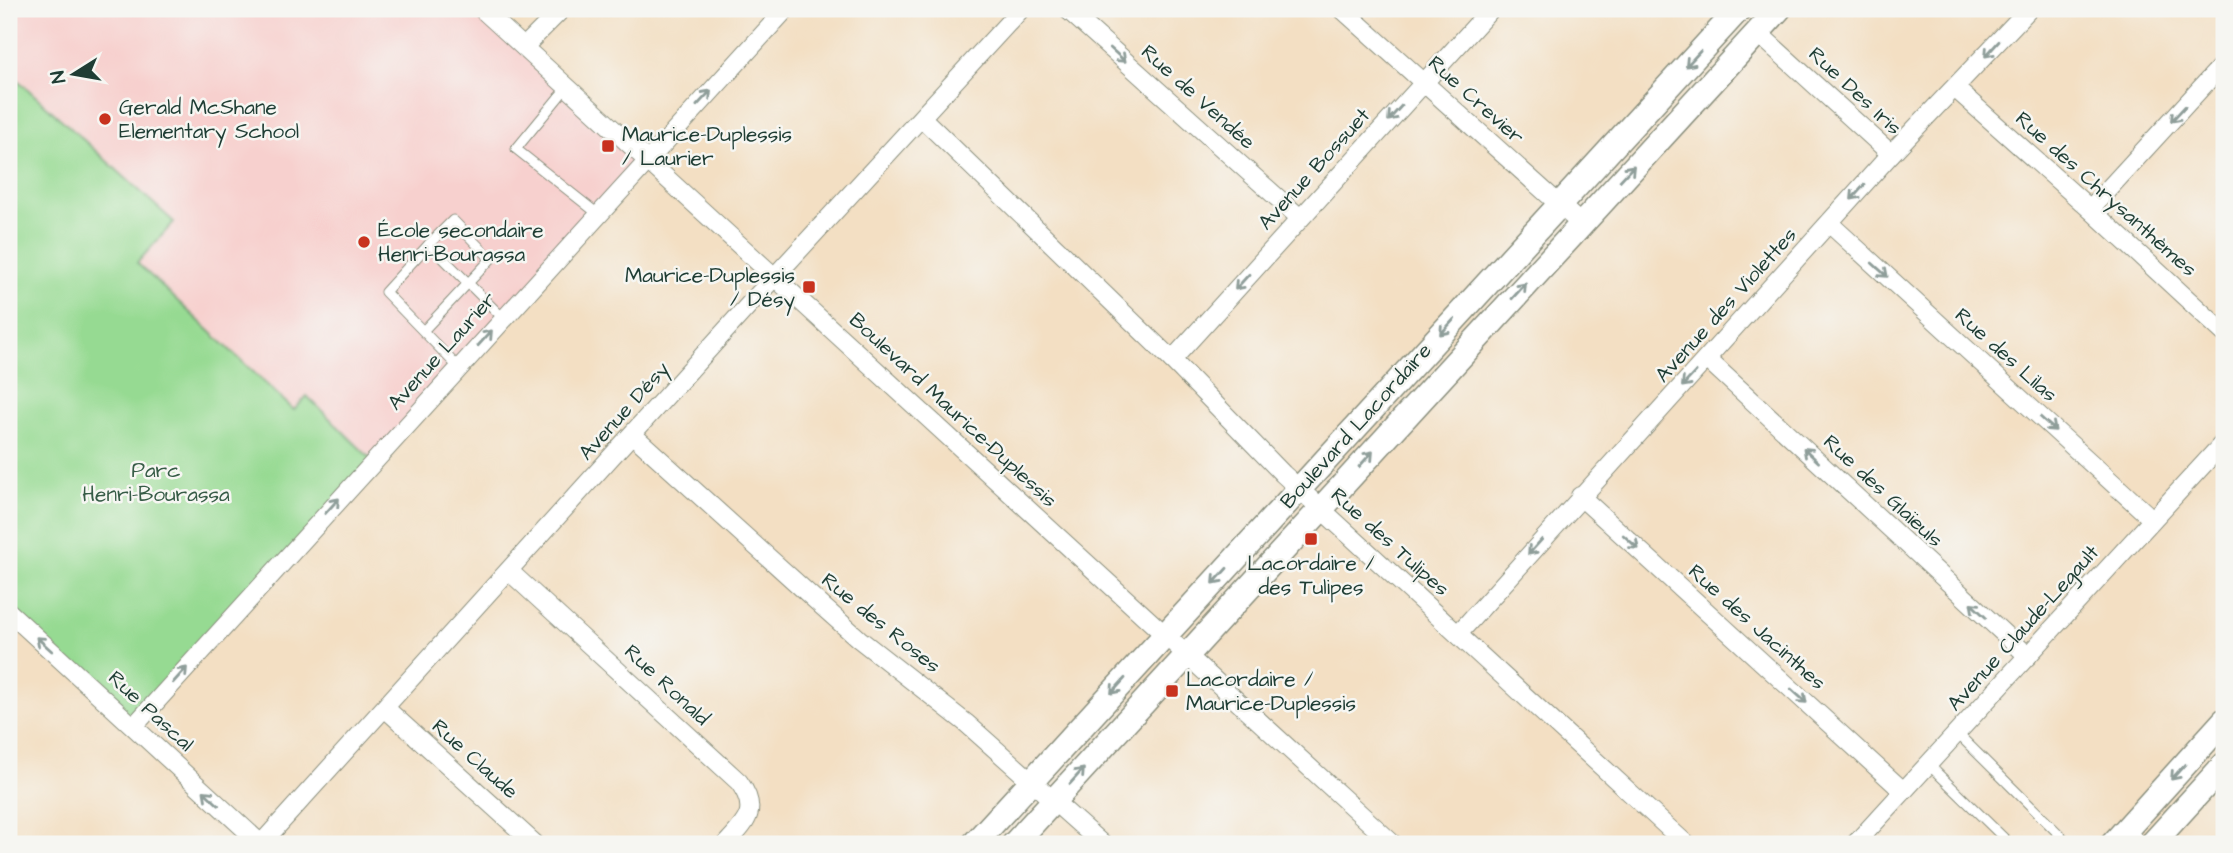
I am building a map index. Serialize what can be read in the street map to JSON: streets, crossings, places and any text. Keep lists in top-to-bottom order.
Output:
{
  "streets": {
    "main road": ["Boulevard Lacordaire"],
    "street": [
      "Rue Des Iris",
      "Rue de Vendée",
      "Rue Crevier",
      "Avenue Bossuet",
      "Rue des Chrysanthèmes",
      "Avenue des Violettes",
      "Avenue Laurier",
      "Rue des Lilas",
      "Boulevard Maurice-Duplessis",
      "Avenue Désy",
      "Rue des Glaïeuls",
      "Rue des Tulipes",
      "Rue des Roses",
      "Rue des Jacinthes",
      "Avenue Claude-Legault",
      "Rue Ronald",
      "Rue Pascal",
      "Rue Claude"
    ]
  },
  "crossings": [
    ["Rue Des Iris", "Avenue des Violettes"],
    ["Rue Des Iris", "Boulevard Lacordaire"],
    ["Rue de Vendée", "Avenue Bossuet"],
    ["Rue Crevier", "Avenue Bossuet"],
    ["Rue Crevier", "Boulevard Lacordaire"],
    ["Avenue Bossuet", "Rue des Tulipes"],
    ["Rue des Chrysanthèmes", "Avenue des Violettes"],
    ["Avenue des Violettes", "Rue des Lilas"],
    ["Avenue des Violettes", "Rue des Glaïeuls"],
    ["Avenue des Violettes", "Rue des Tulipes"],
    ["Avenue des Violettes", "Rue des Jacinthes"],
    ["Avenue Laurier", "Boulevard Maurice-Duplessis"],
    ["Avenue Laurier", "Rue Pascal"],
    ["Rue des Lilas", "Avenue Claude-Legault"],
    ["Boulevard Maurice-Duplessis", "Avenue Désy"],
    ["Boulevard Maurice-Duplessis", "Boulevard Lacordaire"],
    ["Avenue Désy", "Rue des Tulipes"],
    ["Avenue Désy", "Rue des Roses"],
    ["Avenue Désy", "Rue Ronald"],
    ["Avenue Désy", "Rue Pascal"],
    ["Avenue Désy", "Rue Claude"],
    ["Boulevard Lacordaire", "Rue des Tulipes"],
    ["Boulevard Lacordaire", "Rue des Roses"],
    ["Rue des Glaïeuls", "Avenue Claude-Legault"],
    ["Rue des Jacinthes", "Avenue Claude-Legault"]
  ],
  "one_way": [
    "Rue de Vendée",
    "Avenue Bossuet",
    "Avenue des Violettes",
    "Avenue Laurier",
    "Rue des Lilas",
    "Rue des Glaïeuls",
    "Rue des Jacinthes",
    "Rue Pascal"
  ],
  "parks": ["Parc Henri-Bourassa"],
  "places": {
    "other": ["Gerald McShane Elementary School", "École secondaire Henri-Bourassa"],
    "transit": [
      "Maurice-Duplessis / Laurier",
      "Maurice-Duplessis / Désy",
      "Lacordaire / des Tulipes",
      "Lacordaire / Maurice-Duplessis"
    ]
  },
  "north": "left"
}
